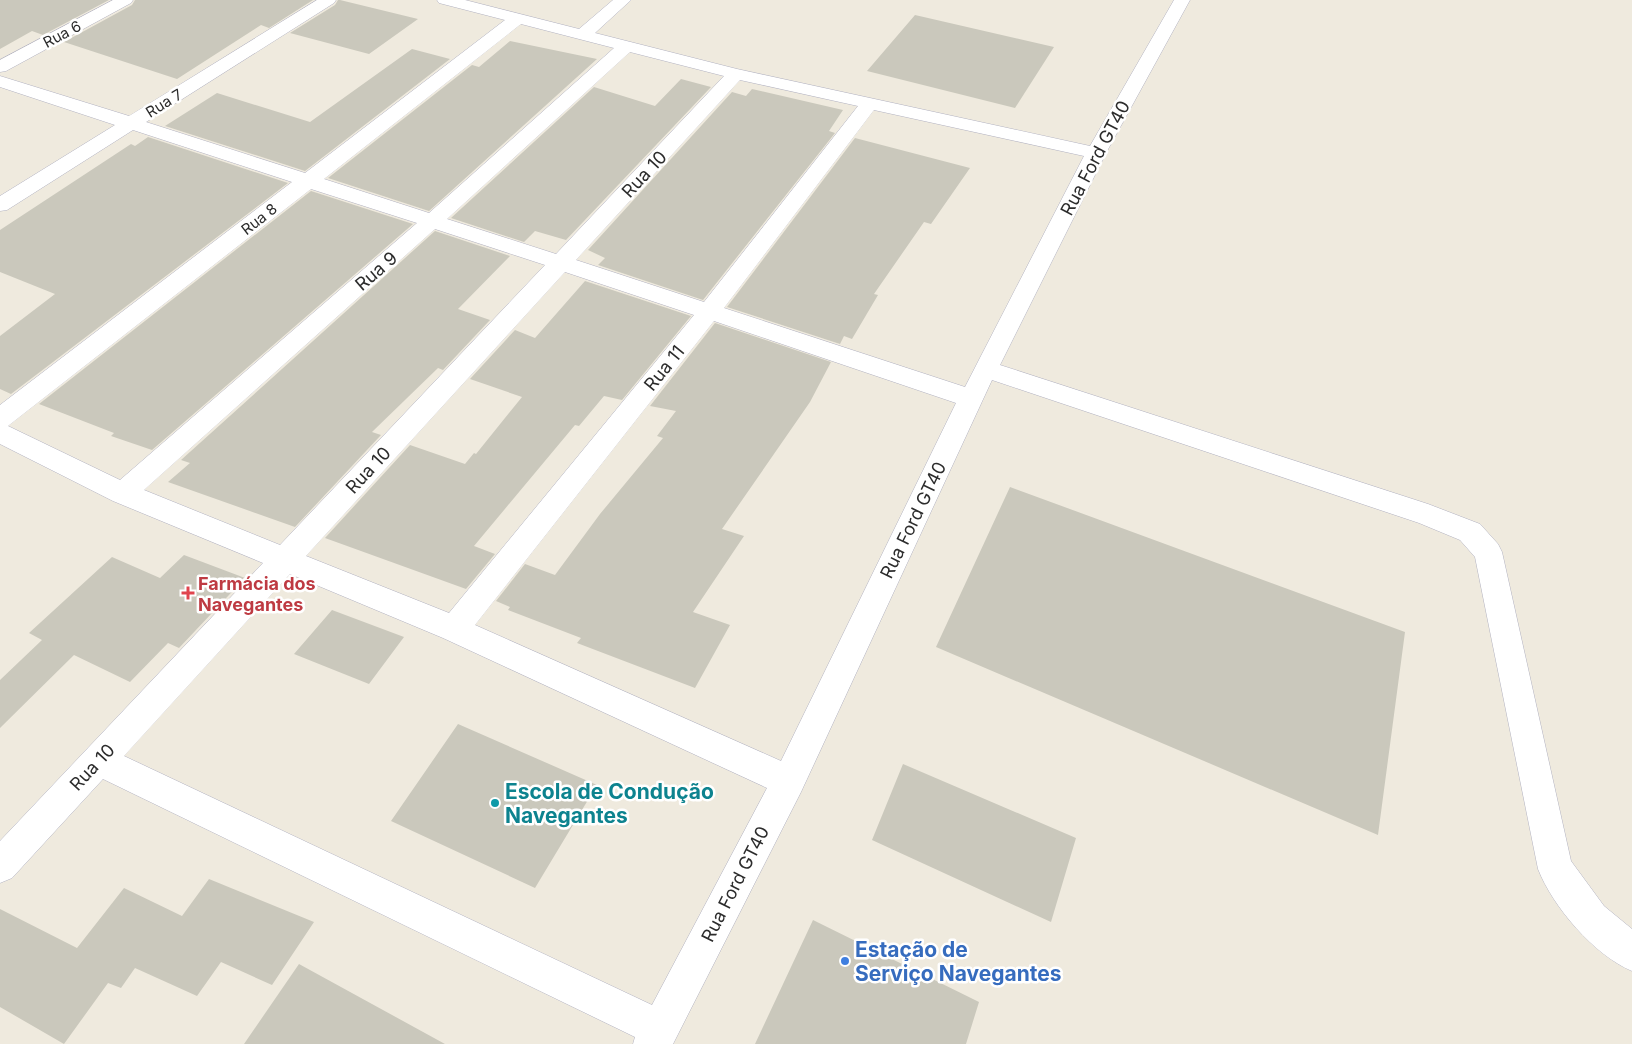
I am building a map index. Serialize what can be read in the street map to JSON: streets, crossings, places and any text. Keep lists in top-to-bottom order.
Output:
{
  "streets": {
    "street": [
      "Rua 6",
      "Rua 7",
      "Rua Ford GT40",
      "Rua 10",
      "Rua 8",
      "Rua 9",
      "Rua 11"
    ]
  },
  "places": {
    "health": ["Farmácia dos Navegantes"],
    "other": ["Escola de Condução Navegantes", "Estação de Serviço Navegantes"]
  }
}
